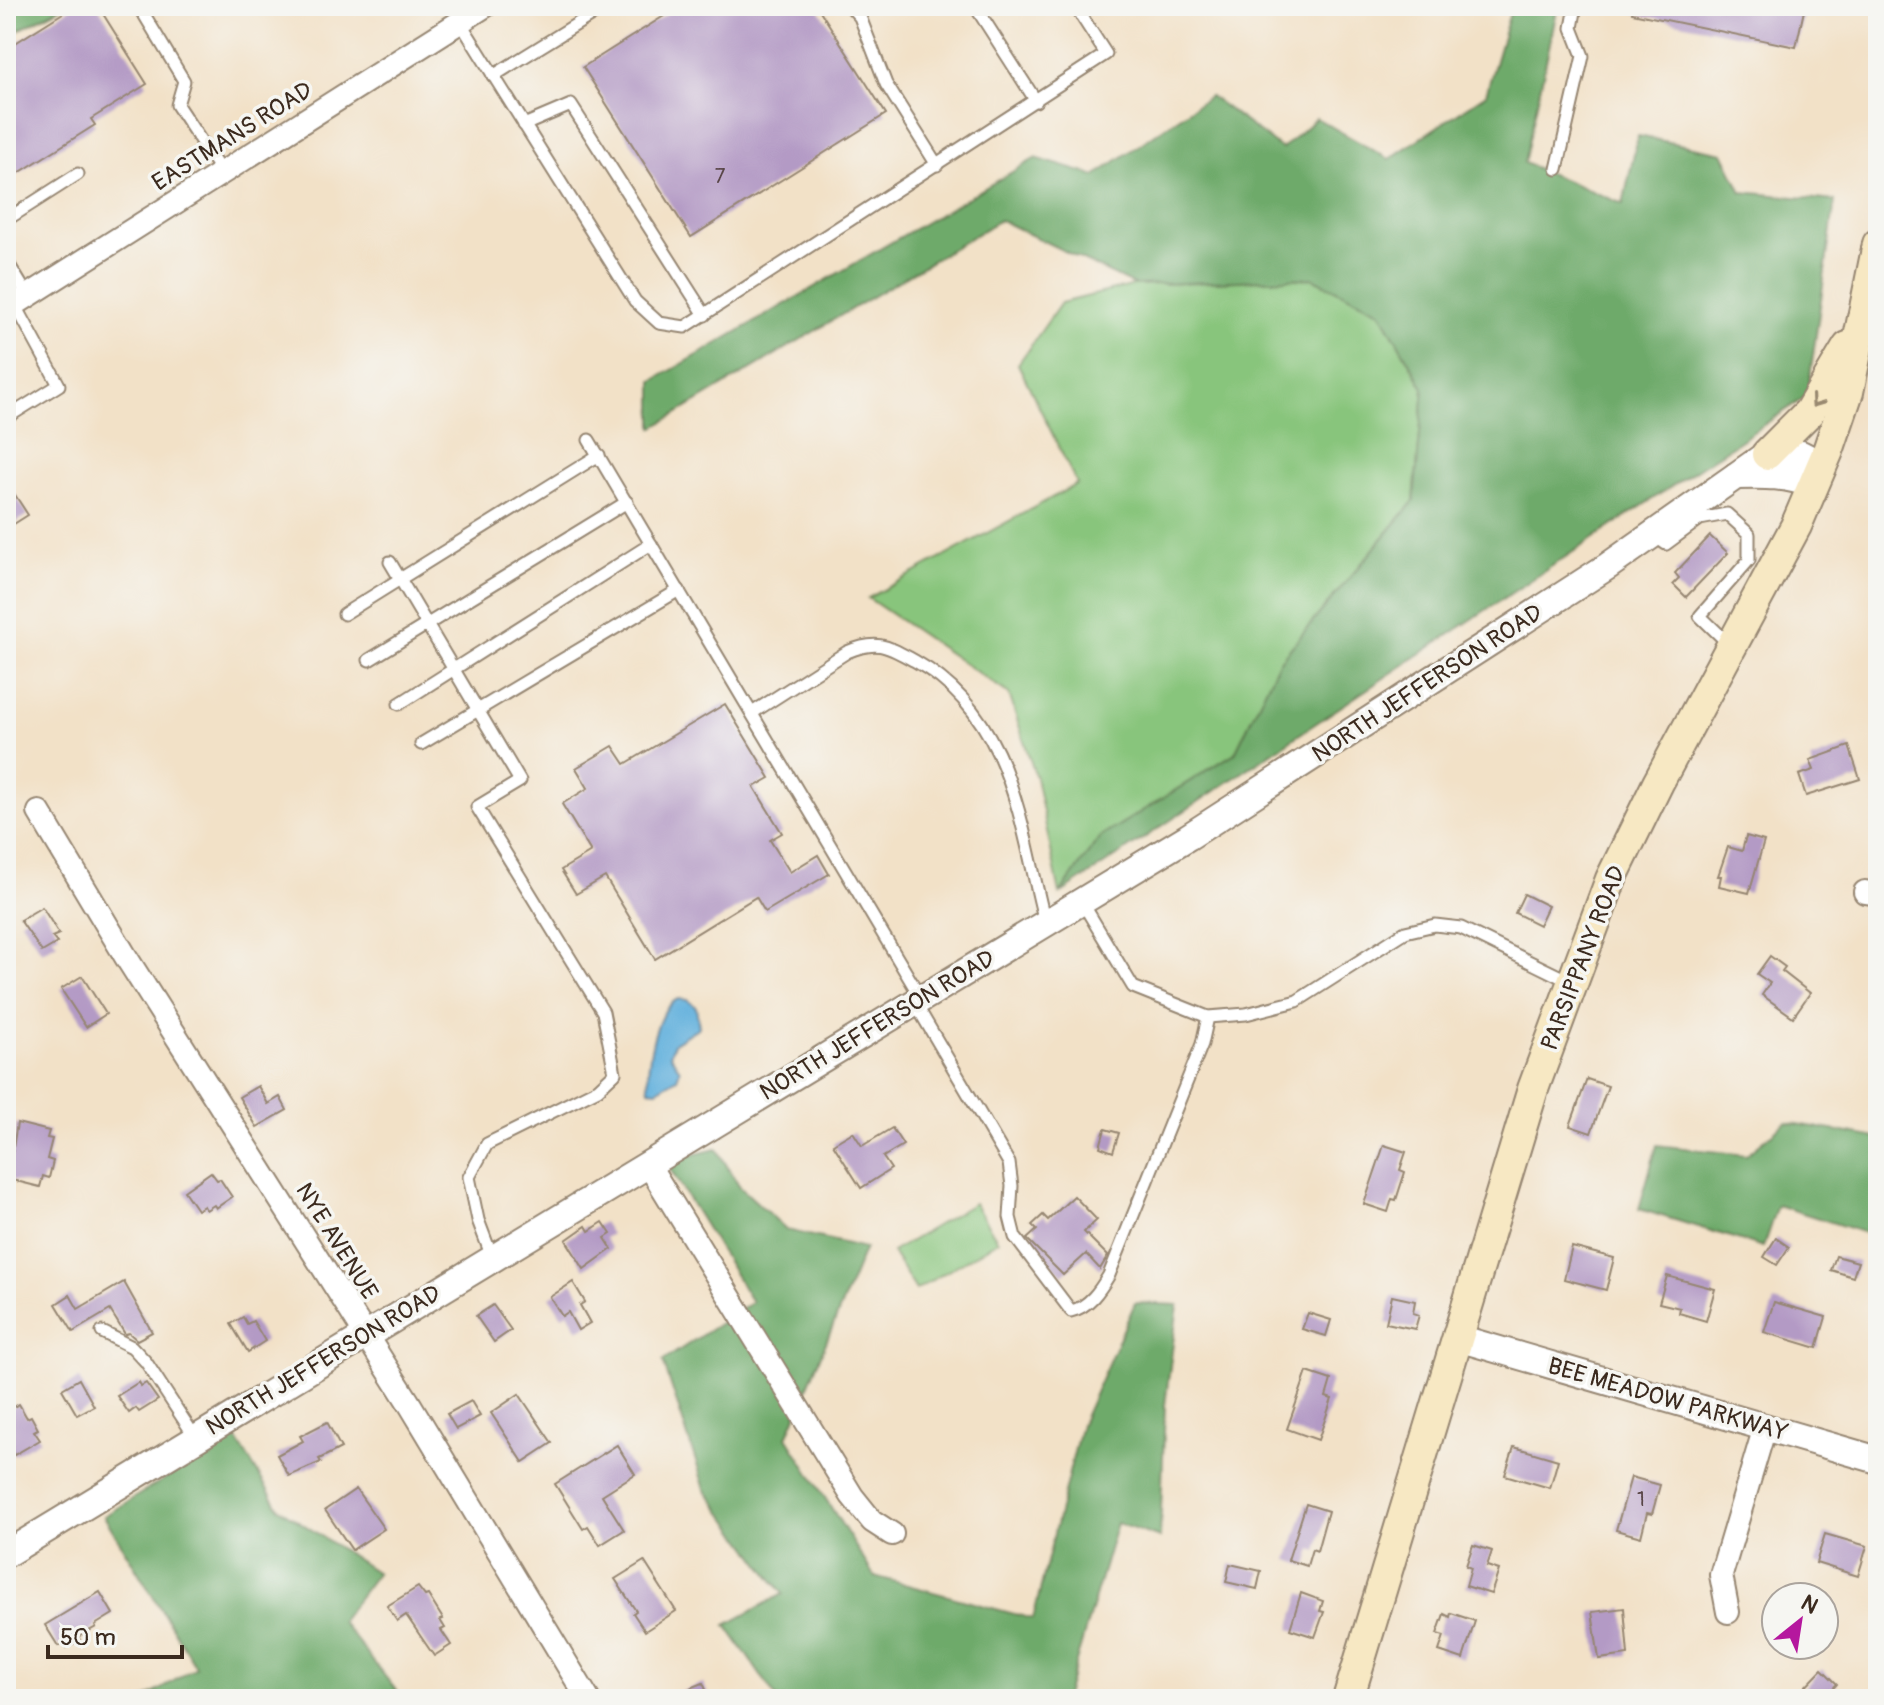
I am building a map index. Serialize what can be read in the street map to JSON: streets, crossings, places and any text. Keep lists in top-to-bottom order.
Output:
{
  "streets": {
    "main road": ["PARSIPPANY ROAD"],
    "street": [
      "EASTMANS ROAD",
      "NORTH JEFFERSON ROAD",
      "NYE AVENUE",
      "BEE MEADOW PARKWAY"
    ]
  },
  "crossings": [
    ["NORTH JEFFERSON ROAD", "NYE AVENUE"],
    ["PARSIPPANY ROAD", "BEE MEADOW PARKWAY"]
  ],
  "house_numbers": ["7", "1"],
  "scale_bar": "50 m",
  "north": "top right"
}
